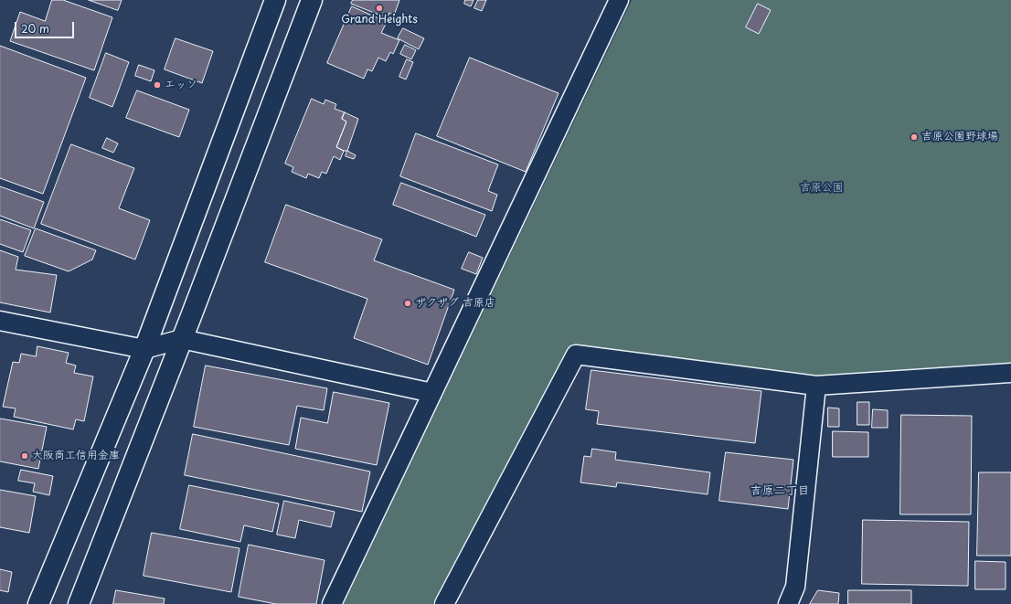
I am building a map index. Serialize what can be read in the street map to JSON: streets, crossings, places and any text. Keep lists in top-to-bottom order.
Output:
{
  "districts": ["吉原二丁目"],
  "parks": ["吉原公園"],
  "places": [
    "Grand Heights",
    "エッソ",
    "吉原公園野球場",
    "ザクザグ 吉原店",
    "大阪商工信用金庫"
  ],
  "scale_bar": "20 m"
}
